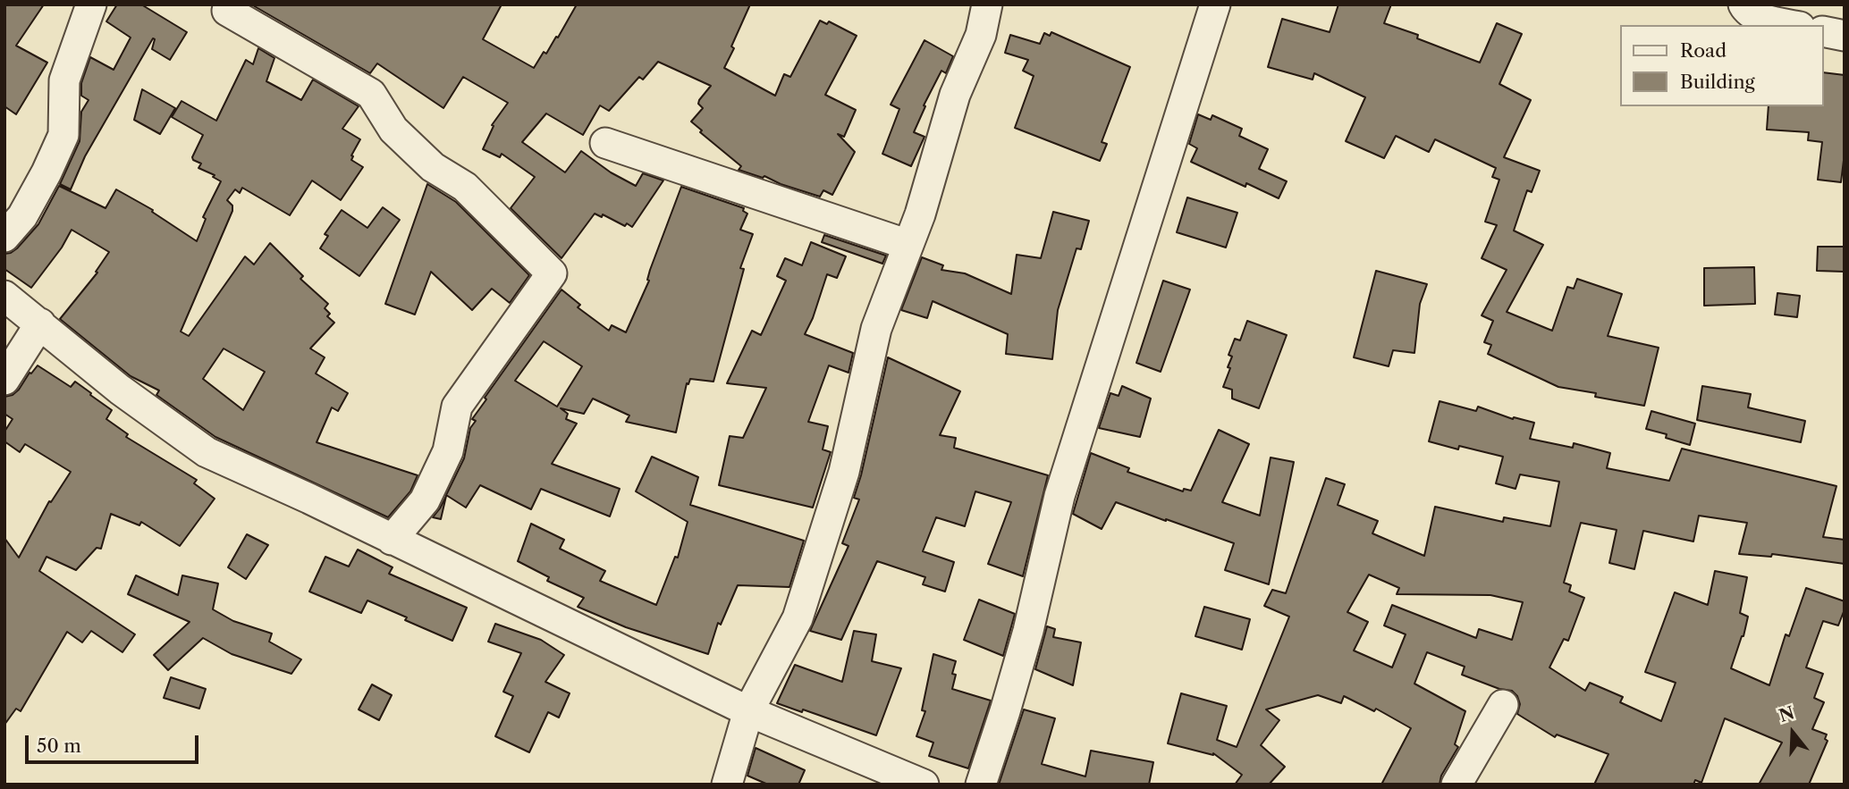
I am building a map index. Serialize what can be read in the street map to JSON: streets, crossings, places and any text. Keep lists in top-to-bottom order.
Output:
{
  "legend": ["Road", "Building"],
  "scale_bar": "50 m",
  "north": "top"
}
